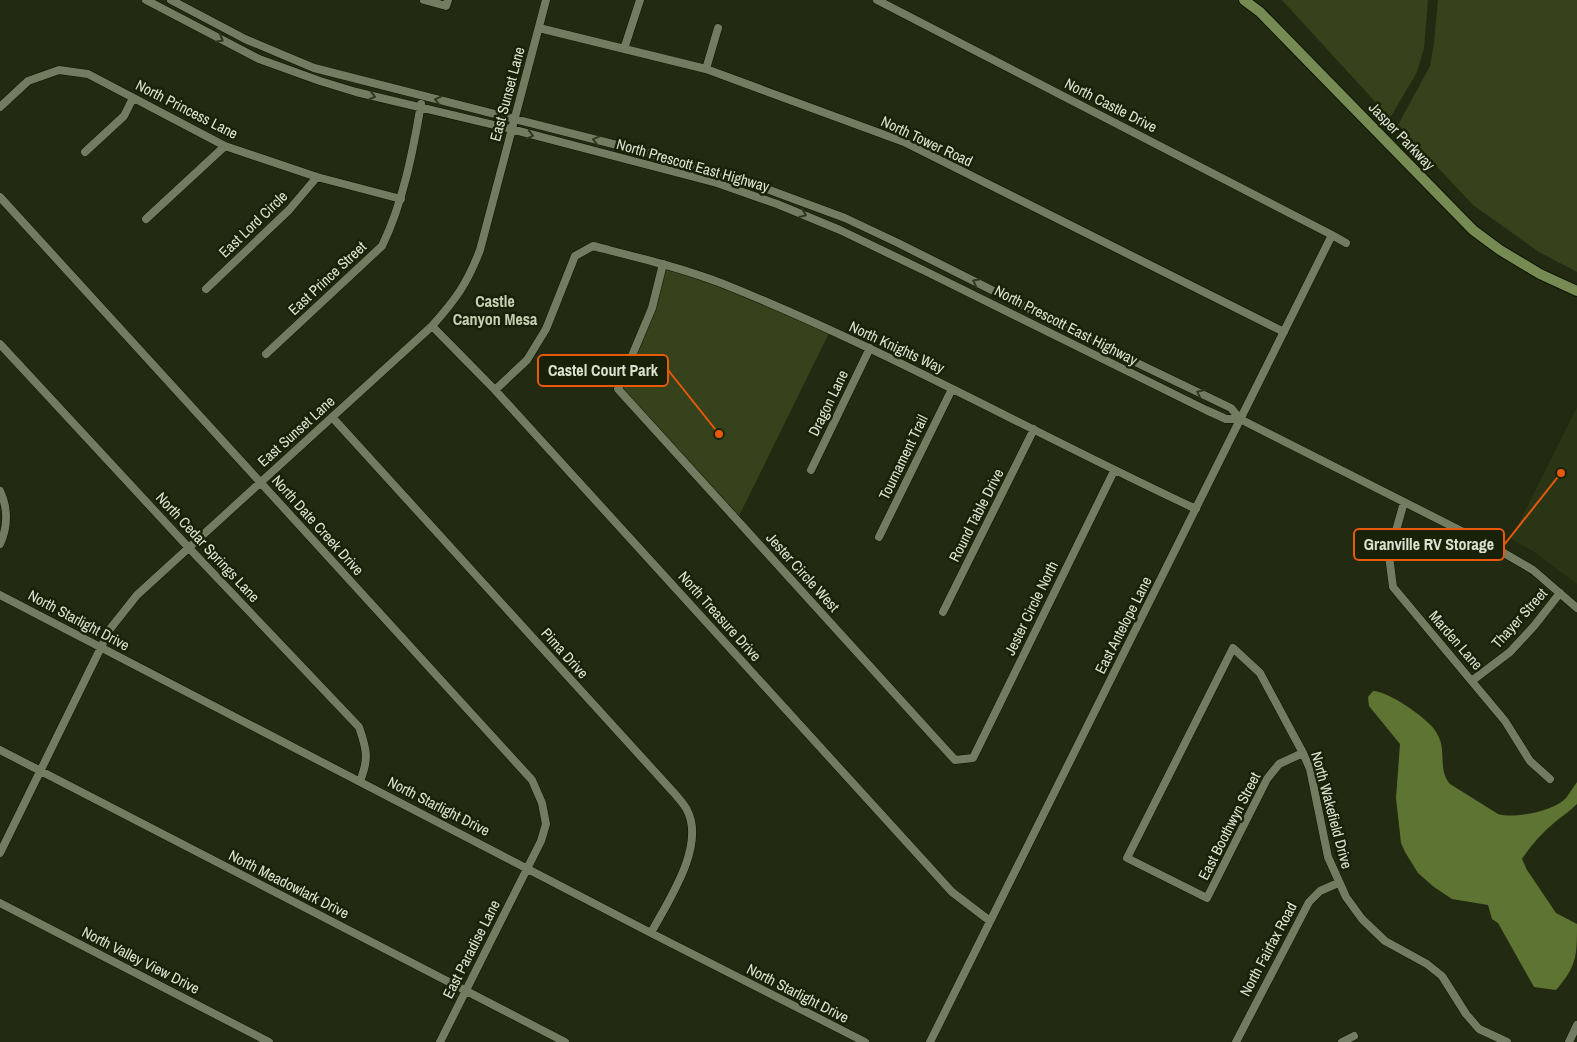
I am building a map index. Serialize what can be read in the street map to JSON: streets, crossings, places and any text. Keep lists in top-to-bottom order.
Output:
{
  "streets": {
    "main road": ["Jasper Parkway"],
    "street": [
      "East Sunset Lane",
      "North Castle Drive",
      "North Princess Lane",
      "North Tower Road",
      "North Prescott East Highway",
      "East Lord Circle",
      "East Prince Street",
      "North Knights Way",
      "Dragon Lane",
      "Tournament Trail",
      "Round Table Drive",
      "North Date Creek Drive",
      "North Cedar Springs Lane",
      "Jester Circle West",
      "Jester Circle North",
      "North Treasure Drive",
      "Thayer Street",
      "North Starlight Drive",
      "East Antelope Lane",
      "Marden Lane",
      "Pima Drive",
      "North Wakefield Drive",
      "East Boothwyn Street",
      "North Meadowlark Drive",
      "East Paradise Lane",
      "North Fairfax Road",
      "North Valley View Drive"
    ]
  },
  "crossings": [
    ["East Sunset Lane", "North Tower Road"],
    ["East Sunset Lane", "North Prescott East Highway"],
    ["East Sunset Lane", "North Date Creek Drive"],
    ["East Sunset Lane", "North Cedar Springs Lane"],
    ["East Sunset Lane", "North Treasure Drive"],
    ["East Sunset Lane", "North Starlight Drive"],
    ["East Sunset Lane", "Pima Drive"],
    ["East Sunset Lane", "North Meadowlark Drive"],
    ["North Castle Drive", "East Antelope Lane"],
    ["North Princess Lane", "East Lord Circle"],
    ["North Princess Lane", "East Prince Street"],
    ["North Tower Road", "East Antelope Lane"],
    ["North Prescott East Highway", "East Prince Street"],
    ["North Prescott East Highway", "Thayer Street"],
    ["North Prescott East Highway", "East Antelope Lane"],
    ["North Prescott East Highway", "Marden Lane"],
    ["North Knights Way", "Dragon Lane"],
    ["North Knights Way", "Tournament Trail"],
    ["North Knights Way", "Round Table Drive"],
    ["North Knights Way", "Jester Circle West"],
    ["North Knights Way", "Jester Circle North"],
    ["North Knights Way", "North Treasure Drive"],
    ["North Knights Way", "East Antelope Lane"],
    ["North Date Creek Drive", "North Starlight Drive"],
    ["North Date Creek Drive", "East Paradise Lane"],
    ["North Cedar Springs Lane", "North Starlight Drive"],
    ["Jester Circle West", "Jester Circle North"],
    ["North Treasure Drive", "East Antelope Lane"],
    ["Thayer Street", "Marden Lane"],
    ["North Starlight Drive", "Pima Drive"],
    ["North Starlight Drive", "East Paradise Lane"],
    ["North Wakefield Drive", "East Boothwyn Street"],
    ["North Wakefield Drive", "North Fairfax Road"],
    ["North Meadowlark Drive", "East Paradise Lane"]
  ],
  "districts": ["Castle Canyon Mesa"],
  "places": ["Castel Court Park", "Granville RV Storage"]
}
